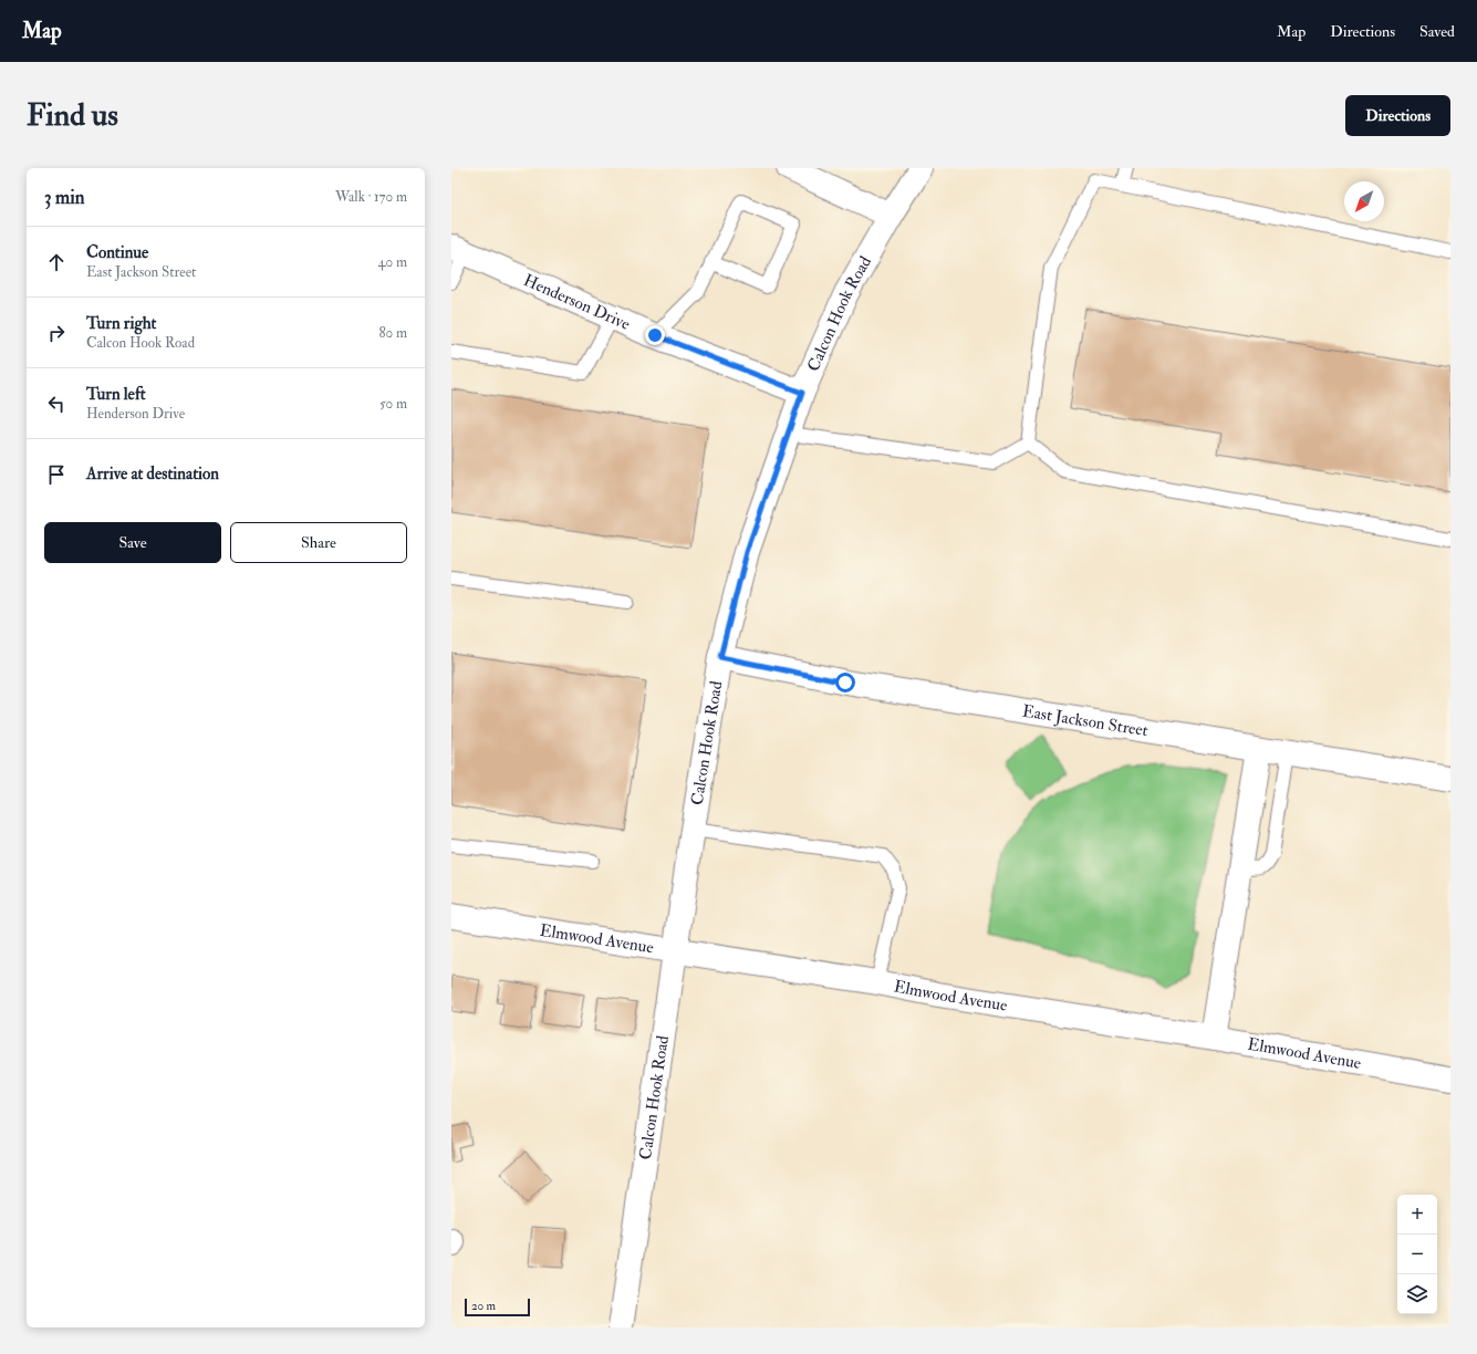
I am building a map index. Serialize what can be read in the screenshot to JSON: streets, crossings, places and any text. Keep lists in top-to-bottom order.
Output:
{
  "streets": {
    "street": [
      "Henderson Drive",
      "Calcon Hook Road",
      "East Jackson Street",
      "Elmwood Avenue"
    ]
  },
  "crossings": [
    ["Henderson Drive", "Calcon Hook Road"],
    ["Calcon Hook Road", "East Jackson Street"],
    ["Calcon Hook Road", "Elmwood Avenue"]
  ],
  "scale_bar": "20 m",
  "north": "bottom left",
  "page": {
    "header": "Map",
    "nav": ["Map", "Directions", "Saved"],
    "buttons": [
      "Directions",
      ["Save", "Share"]
    ],
    "title": "Find us",
    "heading": ["3 min", "Walk · 170 m"],
    "list": [
      ["Continue", "East Jackson Street", "40 m"],
      ["Turn right", "Calcon Hook Road", "80 m"],
      ["Turn left", "Henderson Drive", "50 m"],
      "Arrive at destination"
    ],
    "map_buttons": ["+", "−"],
    "scale": "20 m"
  }
}
